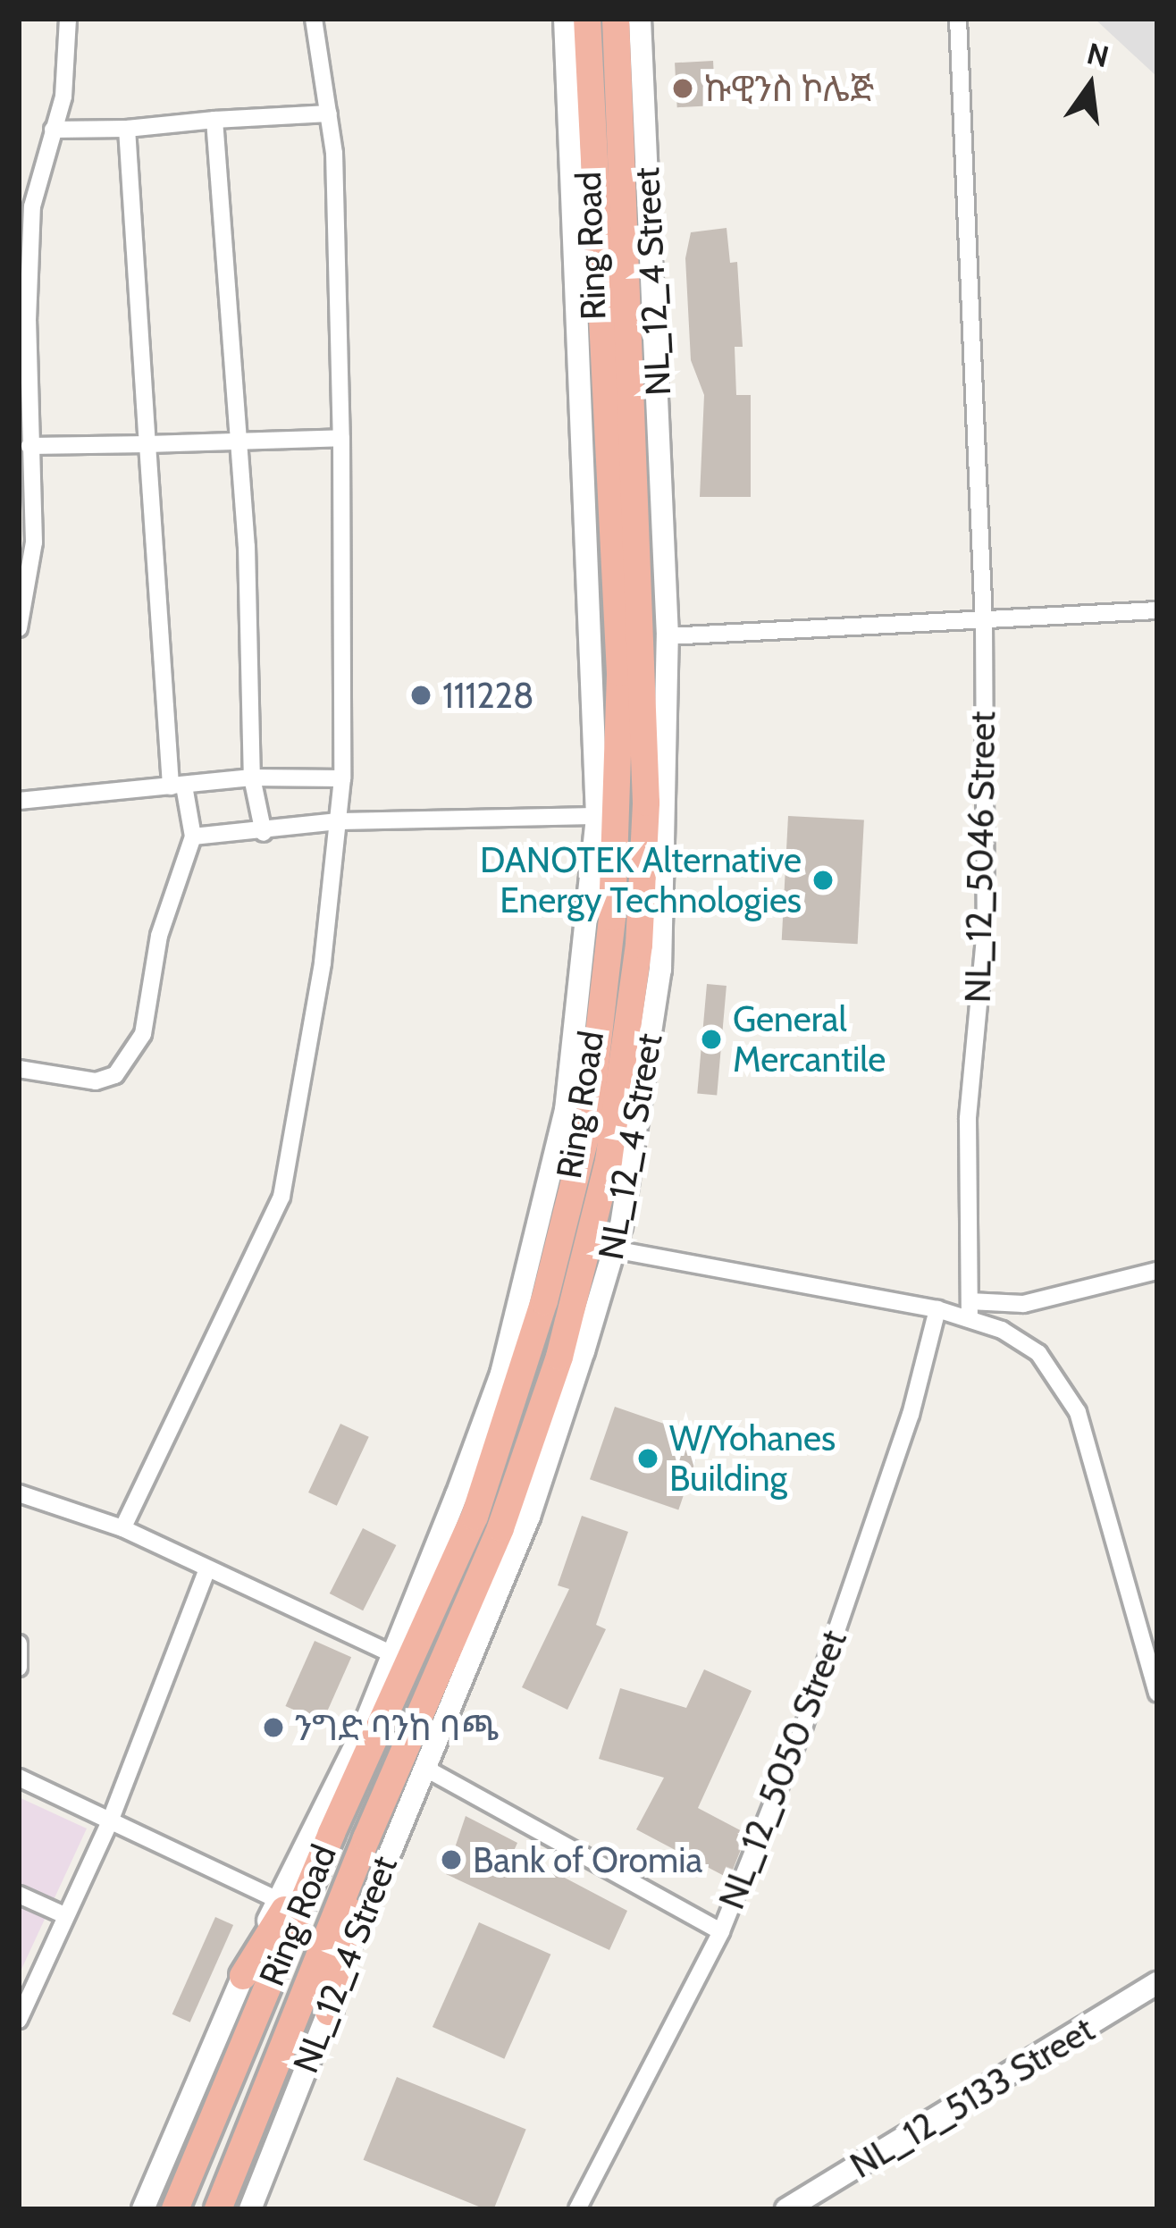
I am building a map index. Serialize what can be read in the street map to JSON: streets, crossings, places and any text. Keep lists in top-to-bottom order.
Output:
{
  "streets": {
    "highway": ["Ring Road"],
    "street": [
      "NL_12_4 Street",
      "NL_12_5046 Street",
      "NL_12_5050 Street",
      "NL_12_5133 Street"
    ]
  },
  "places": [
    "ኩዊንስ ኮሌጅ",
    "111228",
    "DANOTEK Alternative Energy Technologies",
    "General Mercantile",
    "W/Yohanes Building",
    "ንግድ ባንከ ባጫ",
    "Bank of Oromia"
  ],
  "north": "top"
}
